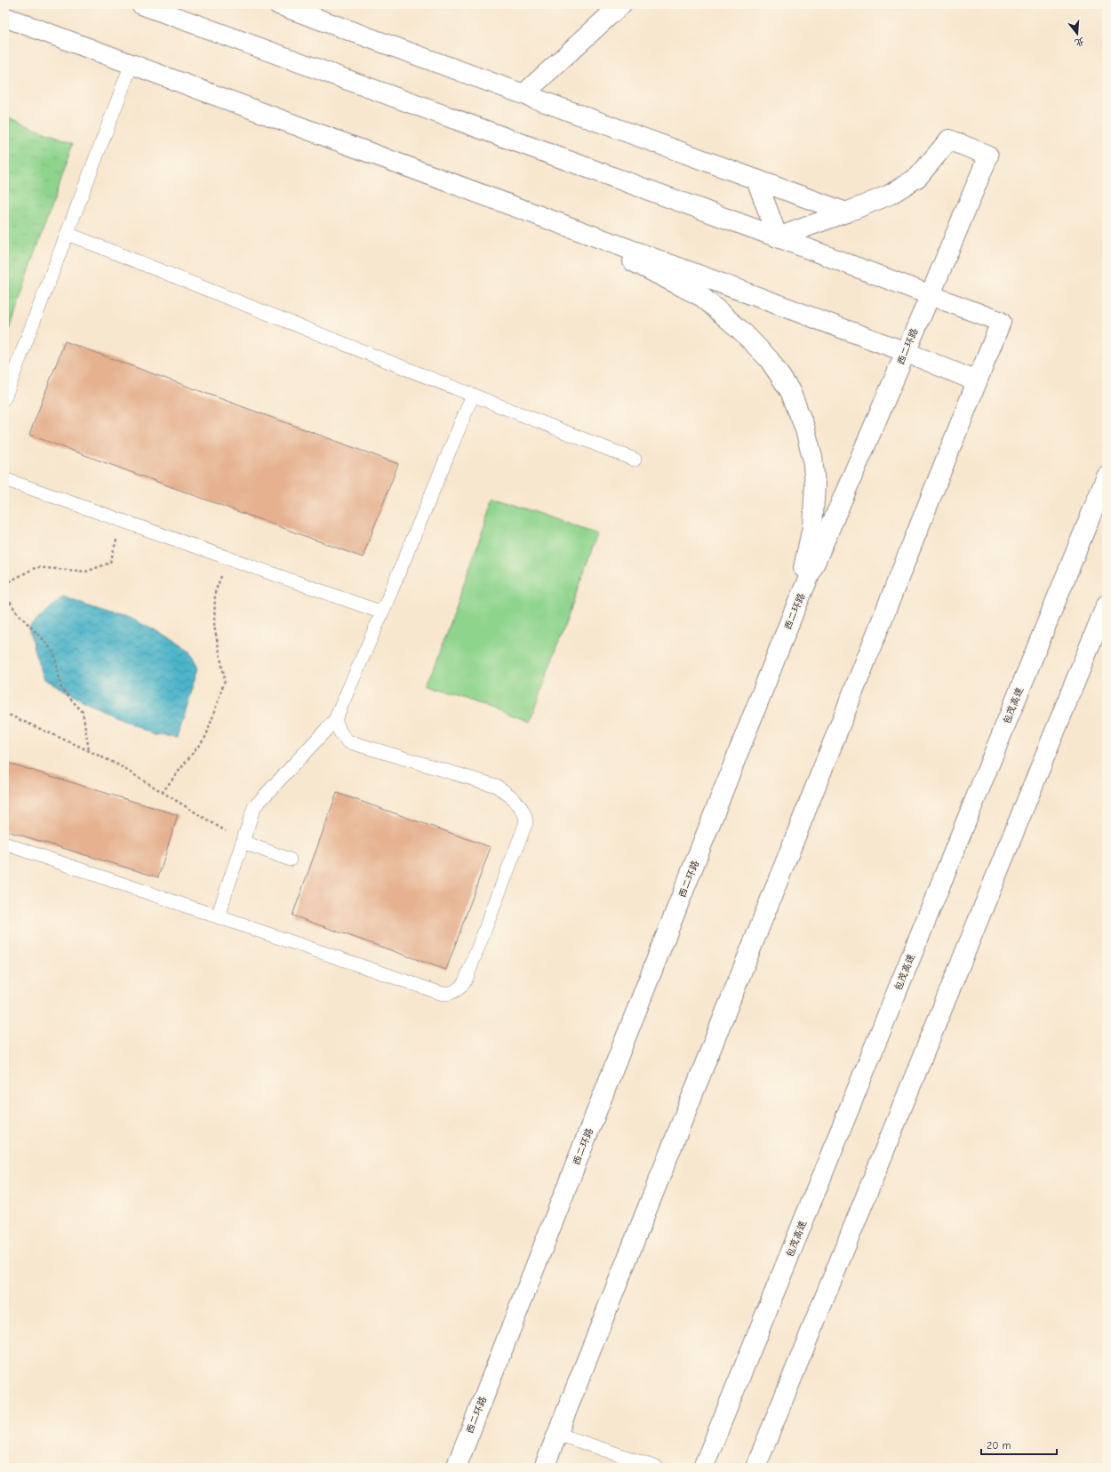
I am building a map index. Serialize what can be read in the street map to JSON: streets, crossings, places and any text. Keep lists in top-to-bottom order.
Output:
{
  "streets": {
    "main road": ["西二环路", "包茂高速"]
  },
  "scale_bar": "20 m",
  "north": "bottom"
}
